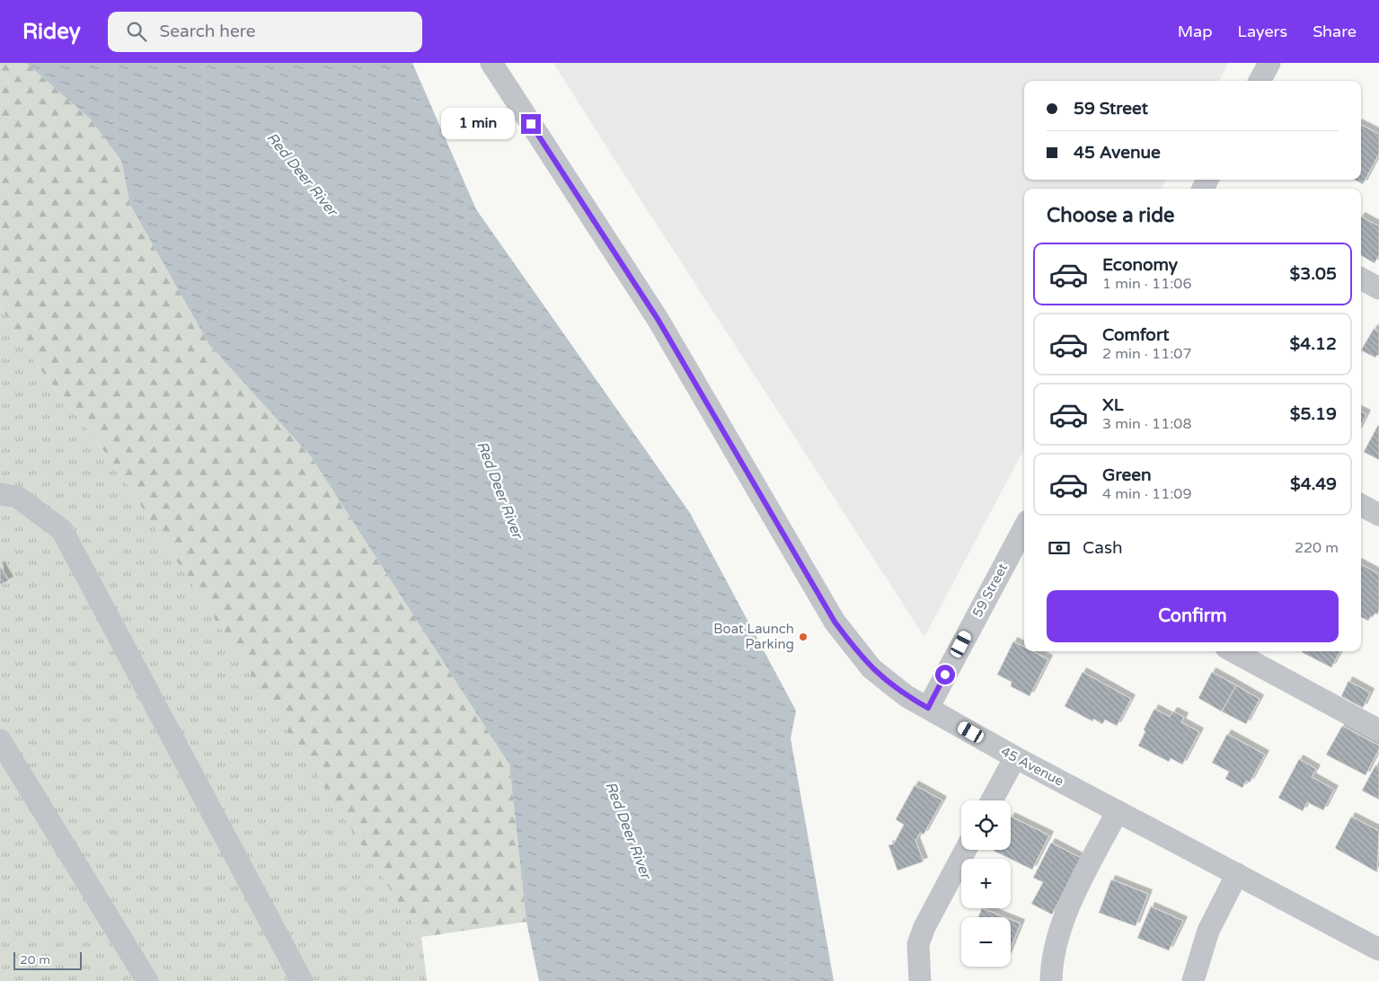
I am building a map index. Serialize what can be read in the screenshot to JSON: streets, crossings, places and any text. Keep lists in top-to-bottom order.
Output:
{
  "streets": {
    "street": ["59 Street", "45 Avenue"]
  },
  "crossings": [
    ["59 Street", "45 Avenue"]
  ],
  "water": ["Red Deer River"],
  "places": ["Boat Launch Parking"],
  "scale_bar": "20 m",
  "page": {
    "header": "Ridey",
    "search": "Search here",
    "nav": ["Map", "Layers", "Share"],
    "banner": ["59 Street", "45 Avenue"],
    "bubble": "1 min",
    "heading": "Choose a ride",
    "list": [
      {
        "name": "Economy",
        "note": "1 min · 11:06",
        "value": "$3.05"
      },
      {
        "name": "Comfort",
        "note": "2 min · 11:07",
        "value": "$4.12"
      },
      {
        "name": "XL",
        "note": "3 min · 11:08",
        "value": "$5.19"
      },
      {
        "name": "Green",
        "note": "4 min · 11:09",
        "value": "$4.49"
      }
    ],
    "pay": ["Cash", "220 m"],
    "buttons": "Confirm",
    "map_buttons": ["+", "−"],
    "scale": "20 m"
  }
}
